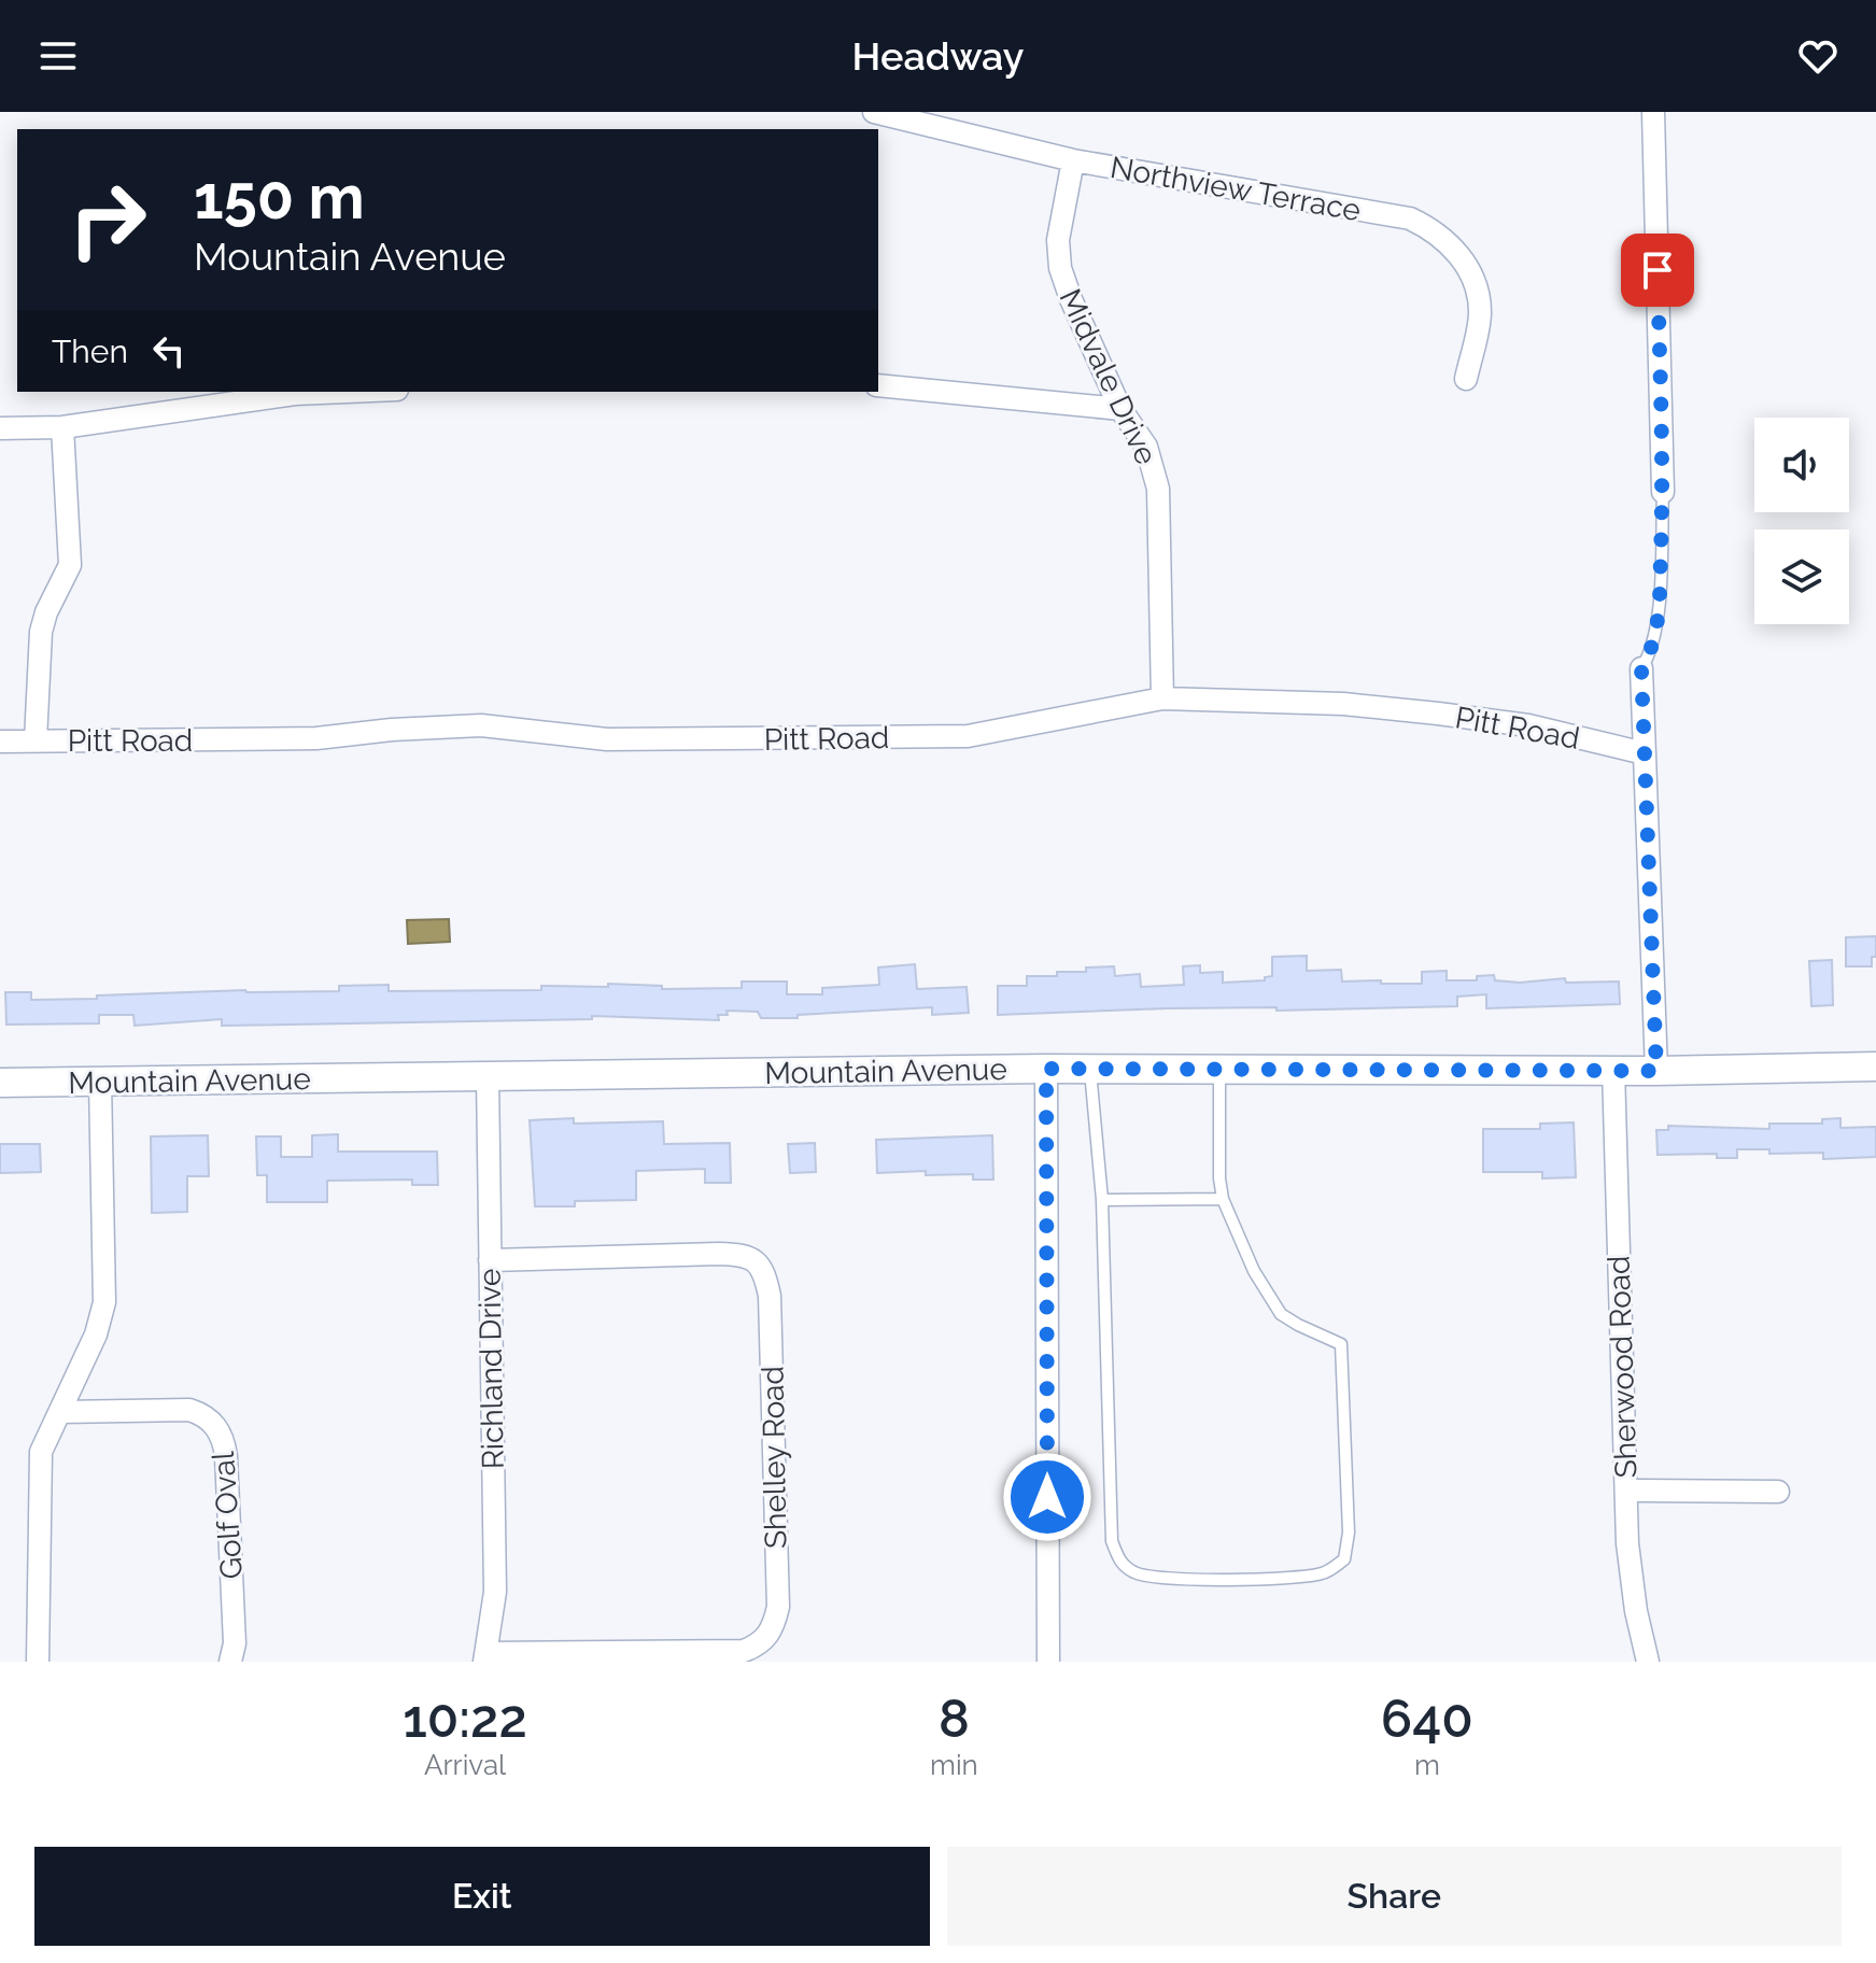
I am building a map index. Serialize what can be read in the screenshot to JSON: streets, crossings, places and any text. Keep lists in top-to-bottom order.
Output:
{
  "streets": {
    "street": [
      "Northview Terrace",
      "Midvale Drive",
      "Pitt Road",
      "Mountain Avenue",
      "Sherwood Road",
      "Richland Drive",
      "Shelley Road",
      "Golf Oval"
    ]
  },
  "crossings": [
    ["Northview Terrace", "Midvale Drive"],
    ["Midvale Drive", "Pitt Road"],
    ["Mountain Avenue", "Sherwood Road"],
    ["Mountain Avenue", "Richland Drive"],
    ["Richland Drive", "Shelley Road"]
  ],
  "page": {
    "header": "Headway",
    "turn": ["150 m", "Mountain Avenue"],
    "then": "Then",
    "eta": [
      "10:22",
      "Arrival",
      "8",
      "min",
      "640",
      "m"
    ],
    "buttons": ["Exit", "Share"]
  }
}
